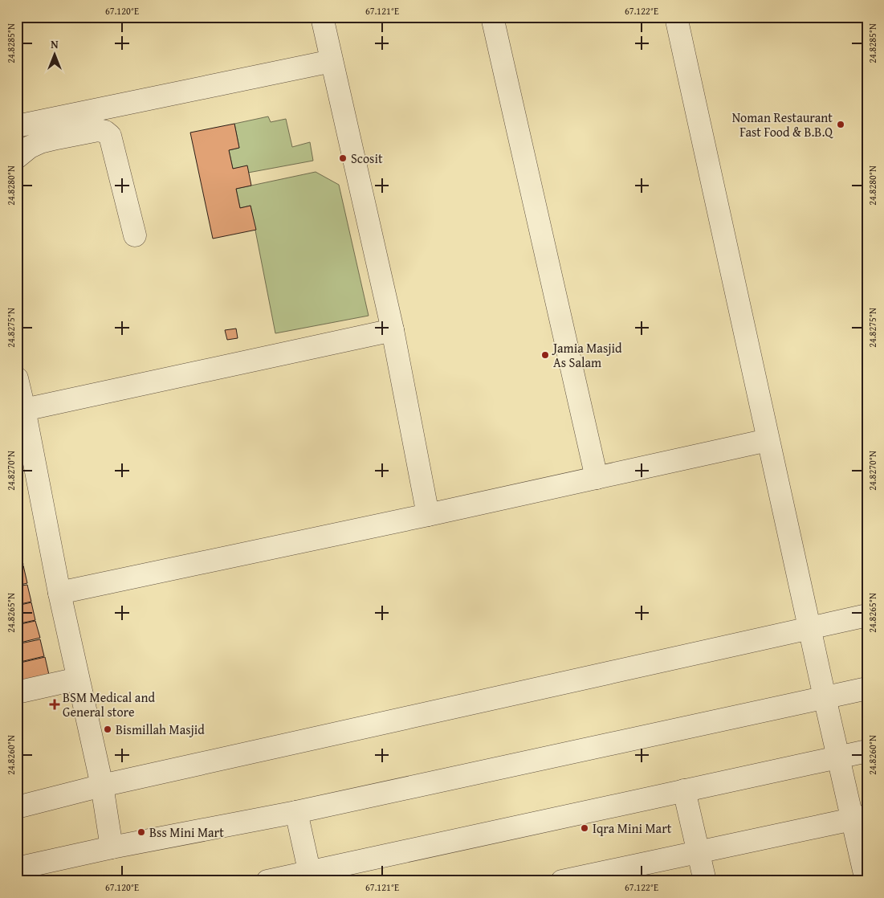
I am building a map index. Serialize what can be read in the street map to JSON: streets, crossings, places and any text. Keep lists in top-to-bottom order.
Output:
{
  "places": {
    "other": [
      "Noman Restaurant Fast Food & B.B.Q",
      "Scosit",
      "Jamia Masjid As Salam",
      "Bismillah Masjid",
      "Iqra Mini Mart",
      "Bss Mini Mart"
    ],
    "health": ["BSM Medical and General store"]
  },
  "north": "top",
  "coordinates": [
    "67.120°E",
    "67.121°E",
    "67.122°E",
    "24.8285°N",
    "24.8280°N",
    "24.8275°N",
    "24.8270°N",
    "24.8265°N",
    "24.8260°N"
  ]
}
